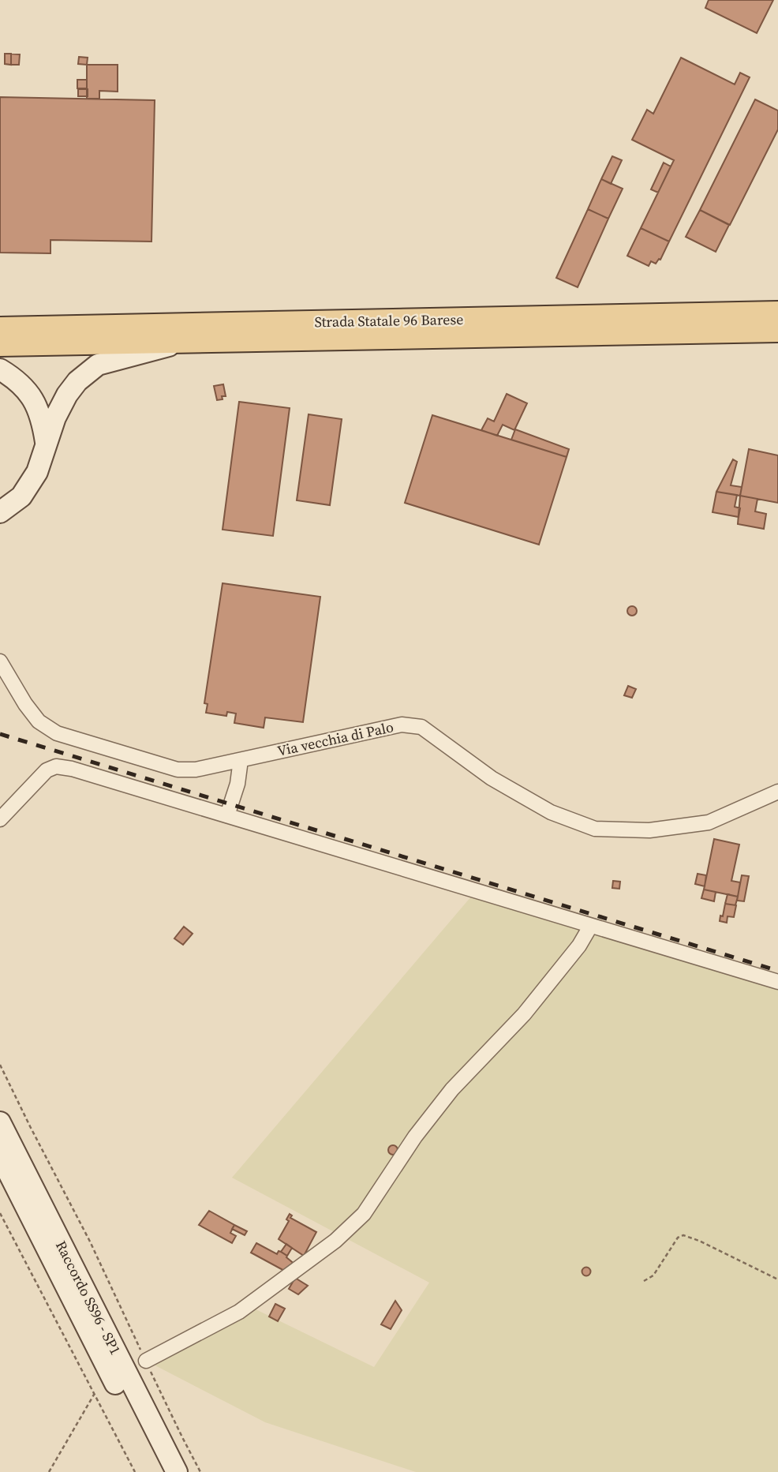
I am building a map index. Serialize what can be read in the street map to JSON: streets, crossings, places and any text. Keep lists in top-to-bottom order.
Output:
{
  "streets": {
    "main road": ["Strada Statale 96 Barese", "Raccordo SS96 - SP1"],
    "street": ["Via vecchia di Palo"]
  }
}
